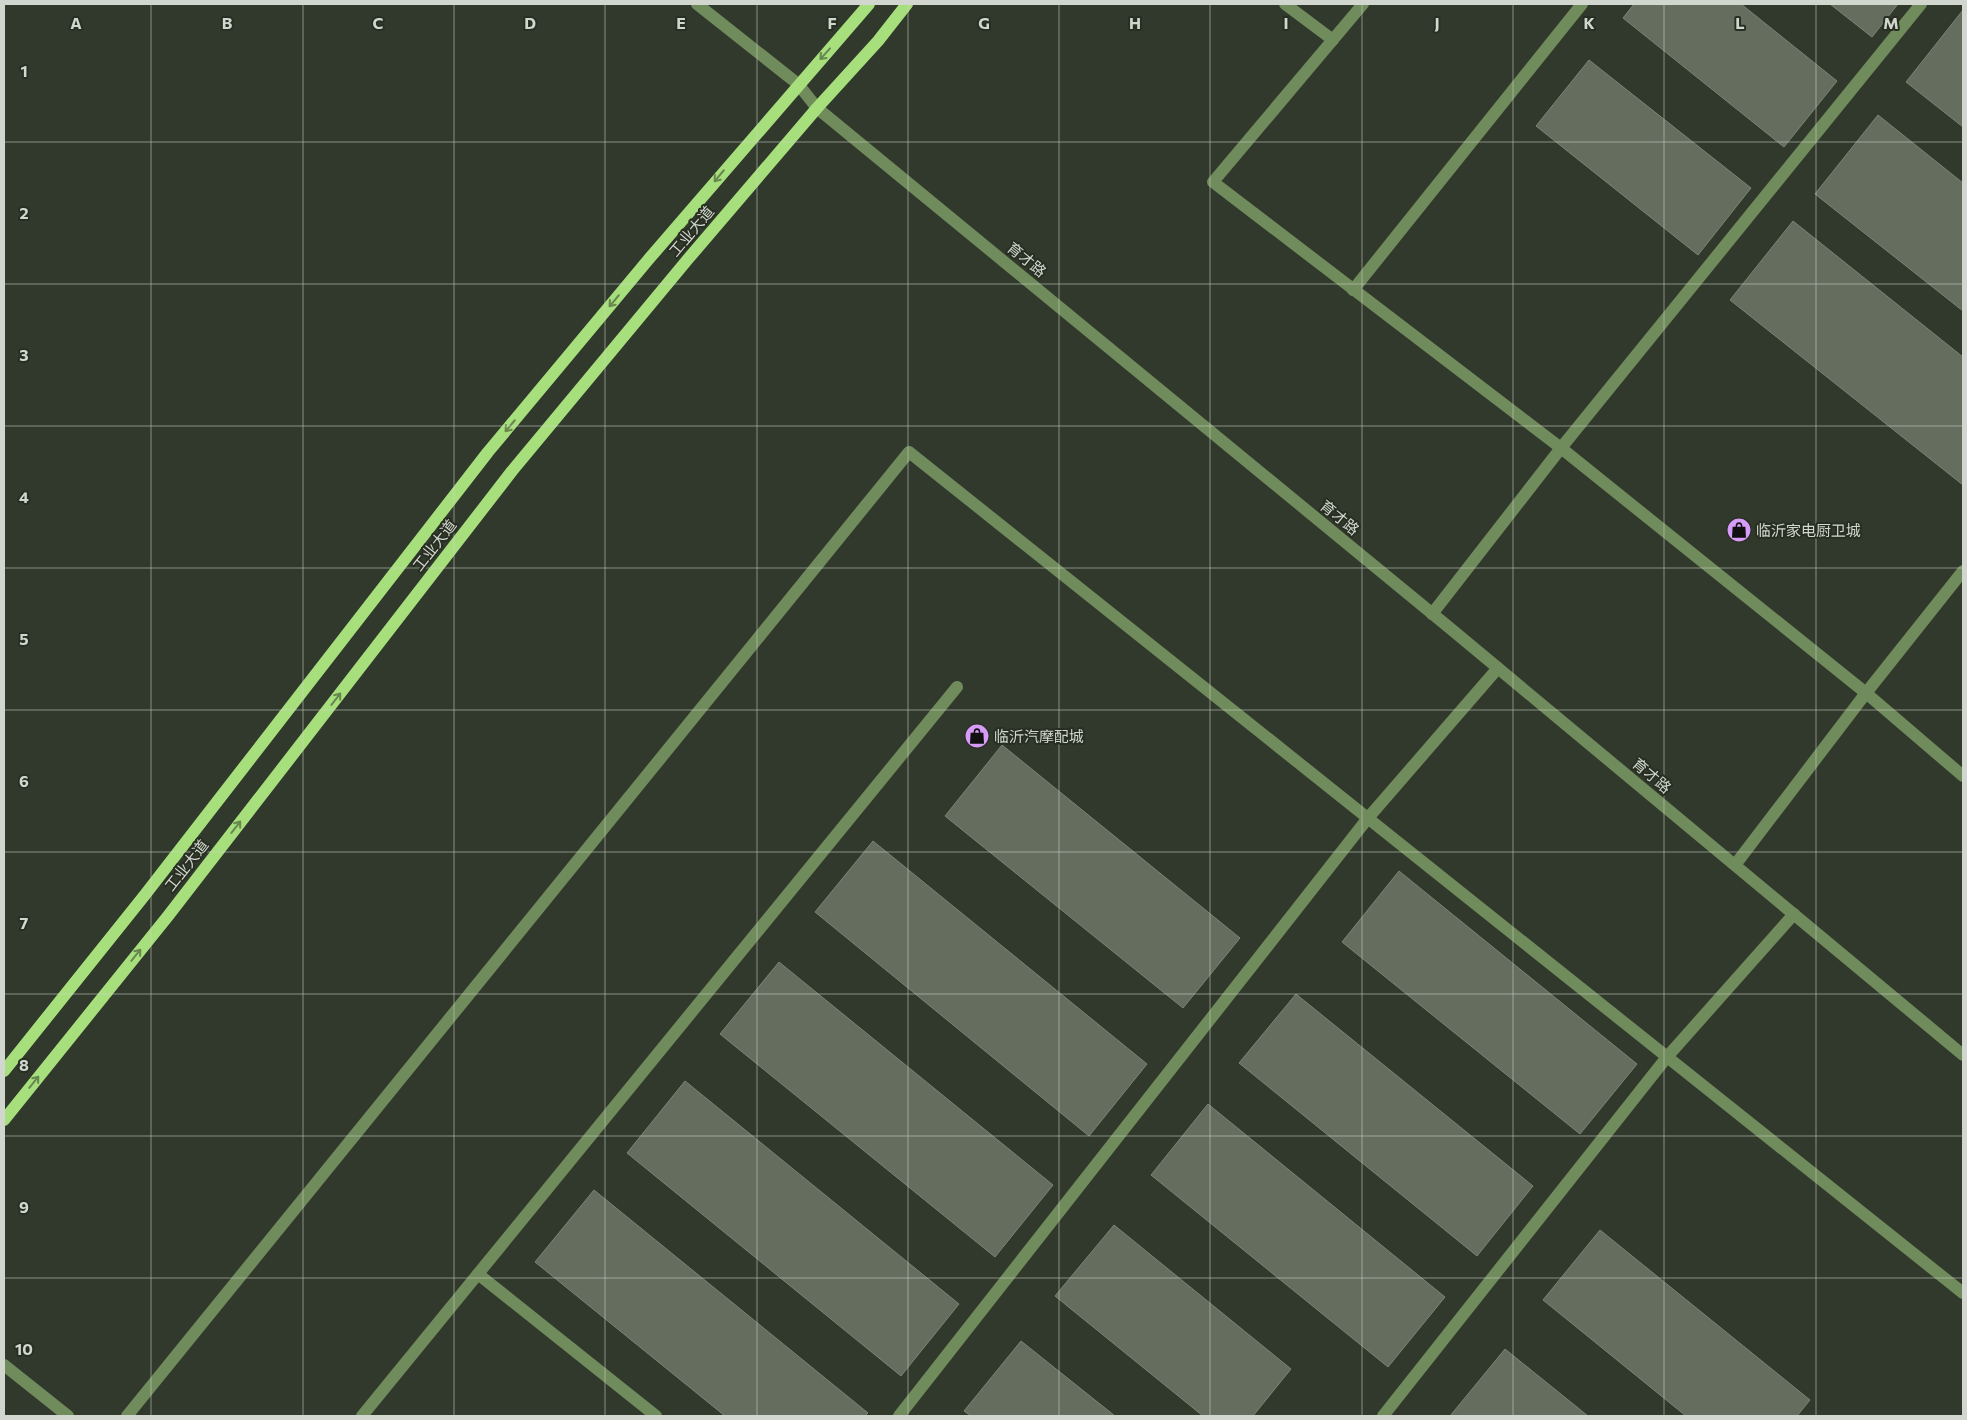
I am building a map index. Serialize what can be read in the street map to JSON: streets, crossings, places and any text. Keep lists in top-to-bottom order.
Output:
{
  "streets": {
    "main road": ["工业大道"],
    "street": ["育才路"]
  },
  "crossings": [
    ["工业大道", "育才路"]
  ],
  "places": {
    "shop": ["临沂家电厨卫城", "临沂汽摩配城"]
  },
  "grid": {
    "columns": [
      "A",
      "B",
      "C",
      "D",
      "E",
      "F",
      "G",
      "H",
      "I",
      "J",
      "K",
      "L",
      "M"
    ],
    "rows": [
      "1",
      "2",
      "3",
      "4",
      "5",
      "6",
      "7",
      "8",
      "9",
      "10"
    ]
  }
}
